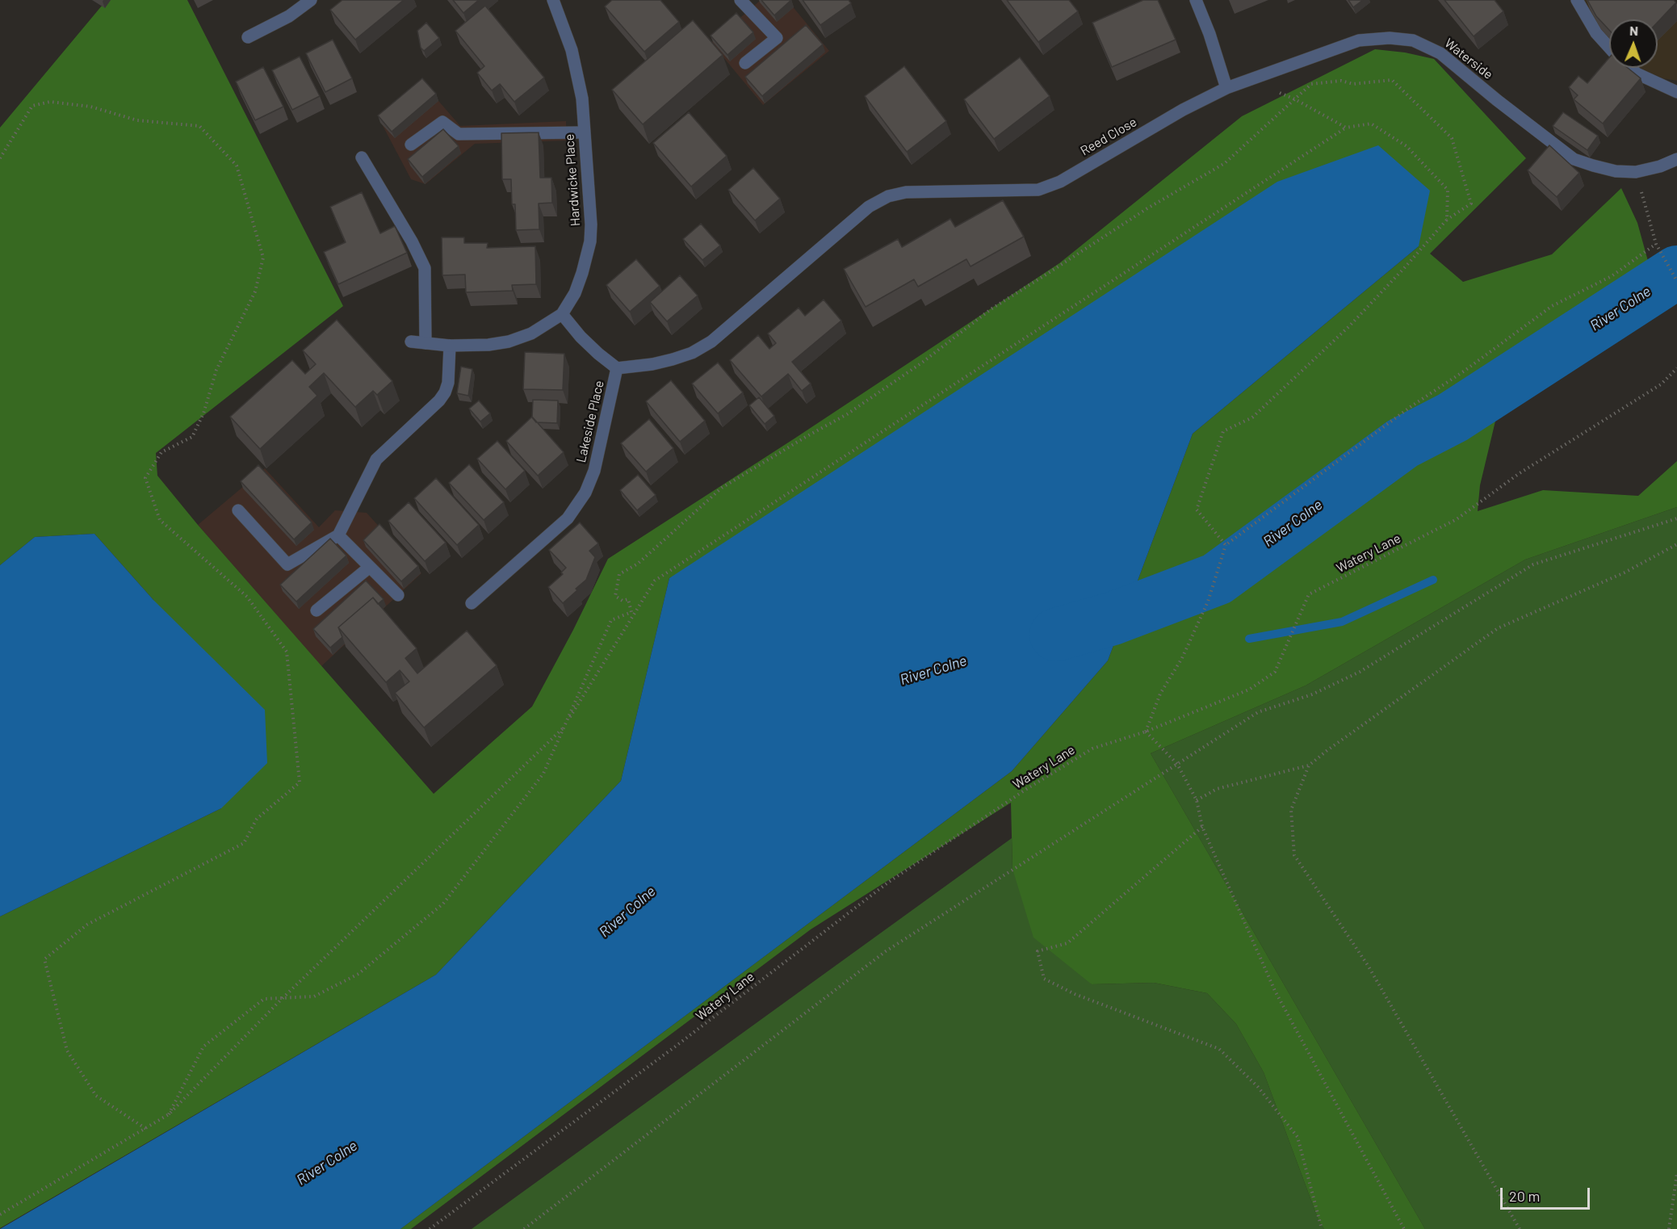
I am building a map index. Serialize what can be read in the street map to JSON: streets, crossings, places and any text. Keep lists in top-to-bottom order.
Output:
{
  "streets": {
    "street": [
      "Waterside",
      "Reed Close",
      "Hardwicke Place",
      "Lakeside Place"
    ],
    "path": ["Watery Lane"]
  },
  "crossings": [
    ["Waterside", "Reed Close"],
    ["Reed Close", "Lakeside Place"]
  ],
  "water": ["River Colne"],
  "scale_bar": "20 m",
  "north": "top"
}
